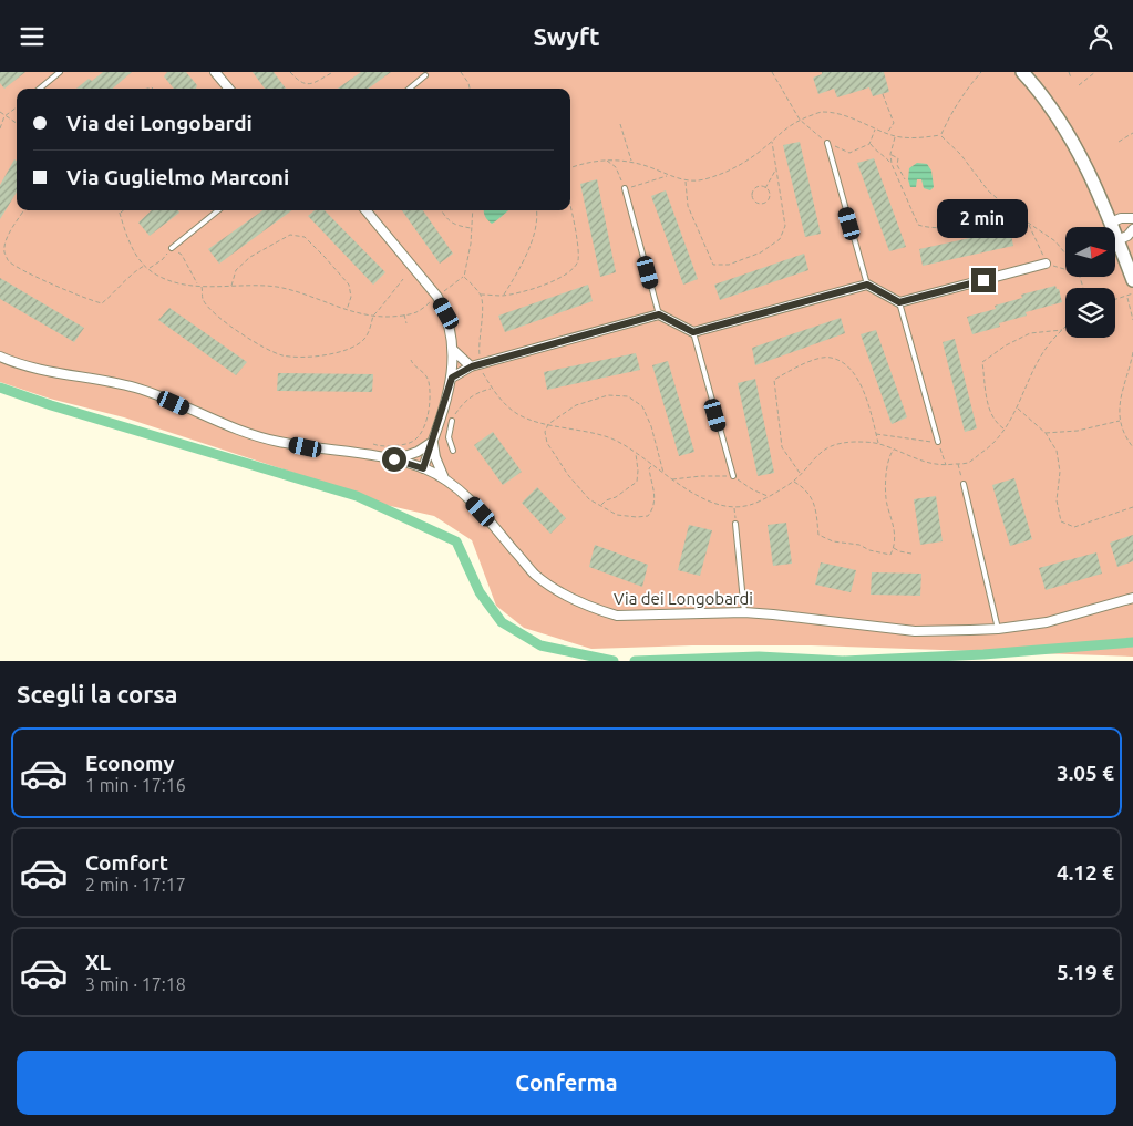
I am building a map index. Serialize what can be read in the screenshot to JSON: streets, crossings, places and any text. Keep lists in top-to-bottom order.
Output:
{
  "streets": {
    "street": ["Via dei Longobardi"]
  },
  "north": "right",
  "page": {
    "header": "Swyft",
    "banner": ["Via dei Longobardi", "Via Guglielmo Marconi"],
    "bubble": "2 min",
    "heading": "Scegli la corsa",
    "list": [
      {
        "name": "Economy",
        "note": "1 min · 17:16",
        "value": "3.05 €"
      },
      {
        "name": "Comfort",
        "note": "2 min · 17:17",
        "value": "4.12 €"
      },
      {
        "name": "XL",
        "note": "3 min · 17:18",
        "value": "5.19 €"
      }
    ],
    "buttons": "Conferma"
  }
}
